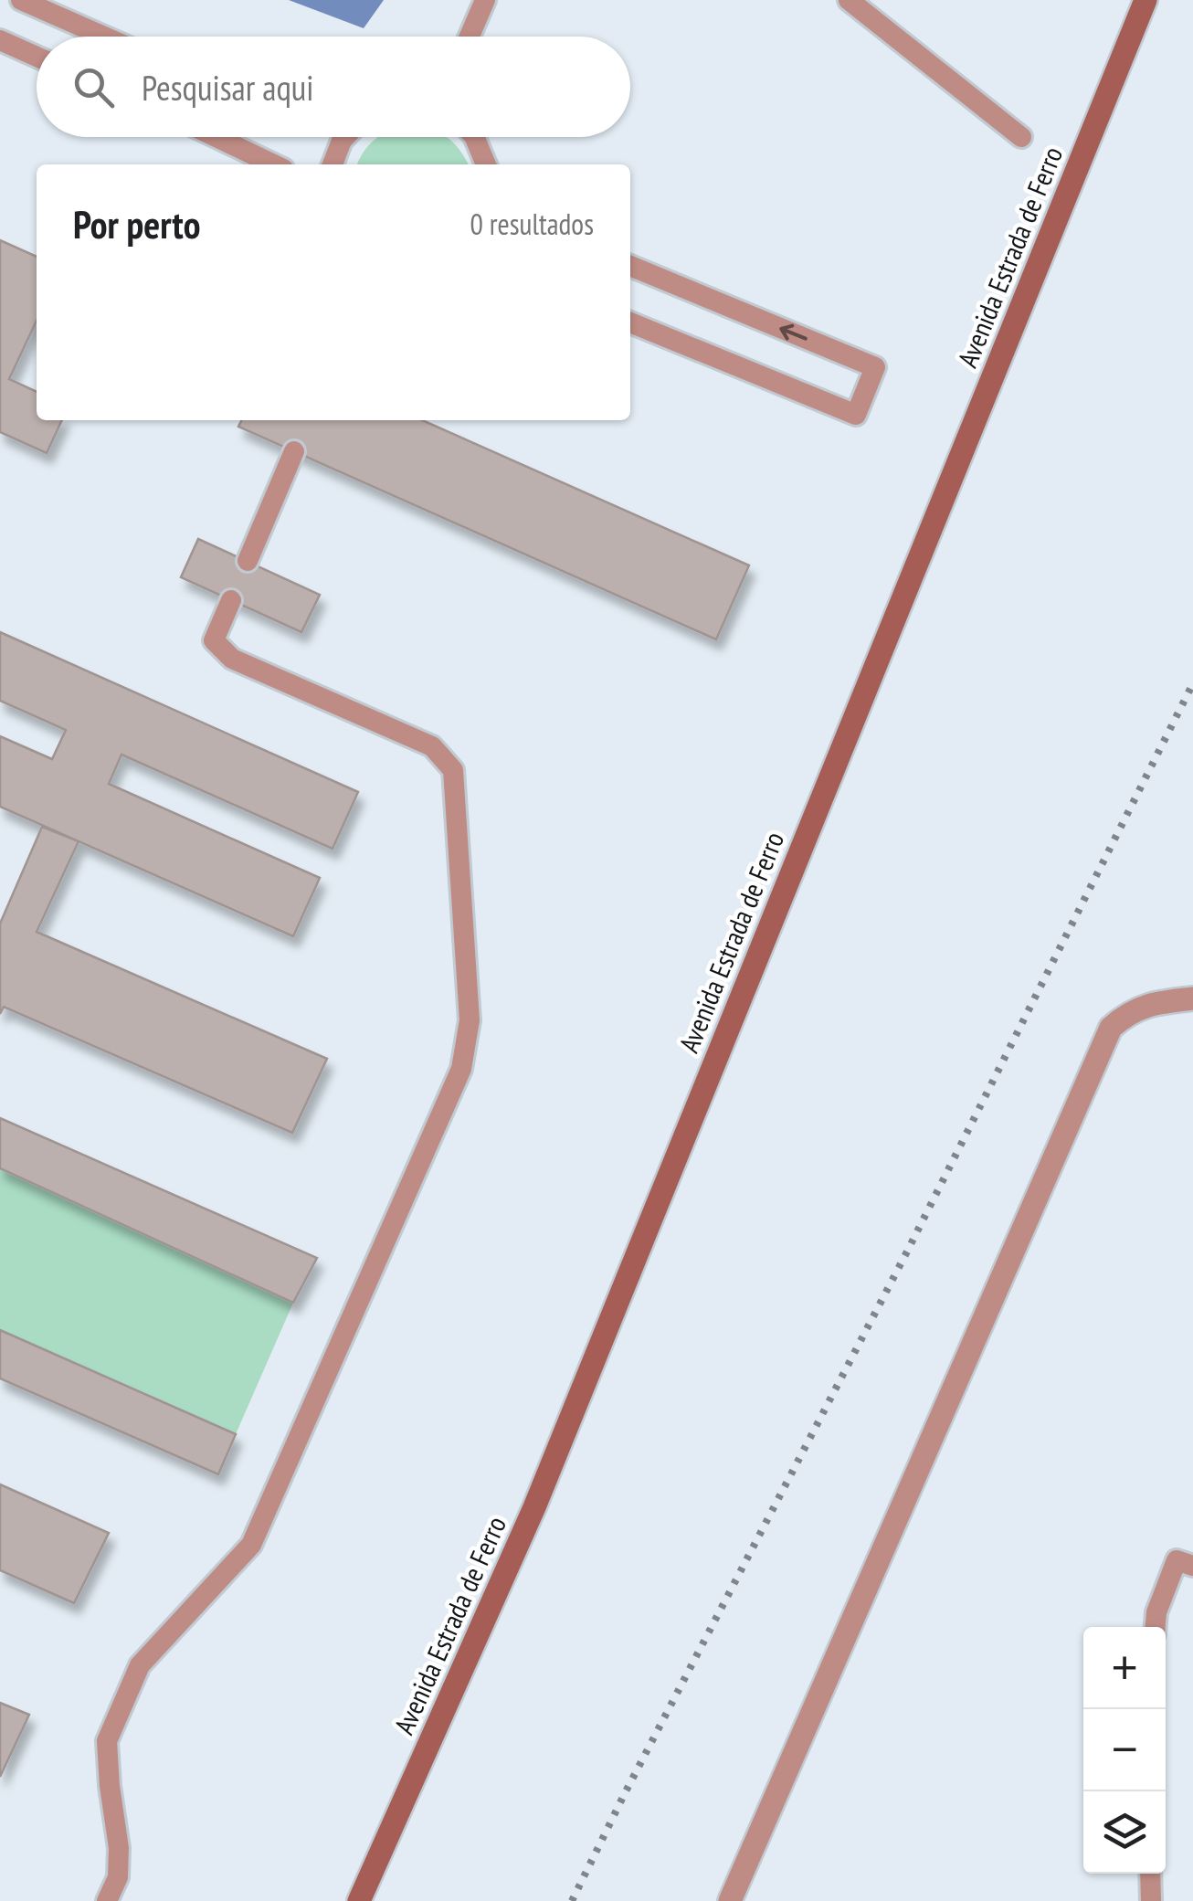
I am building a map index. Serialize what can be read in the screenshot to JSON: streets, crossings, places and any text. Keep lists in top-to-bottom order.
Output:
{
  "streets": {
    "street": ["Avenida Estrada de Ferro"]
  },
  "page": {
    "search": "Pesquisar aqui",
    "heading": ["Por perto", "0 resultados"],
    "map_buttons": ["+", "−"]
  }
}
